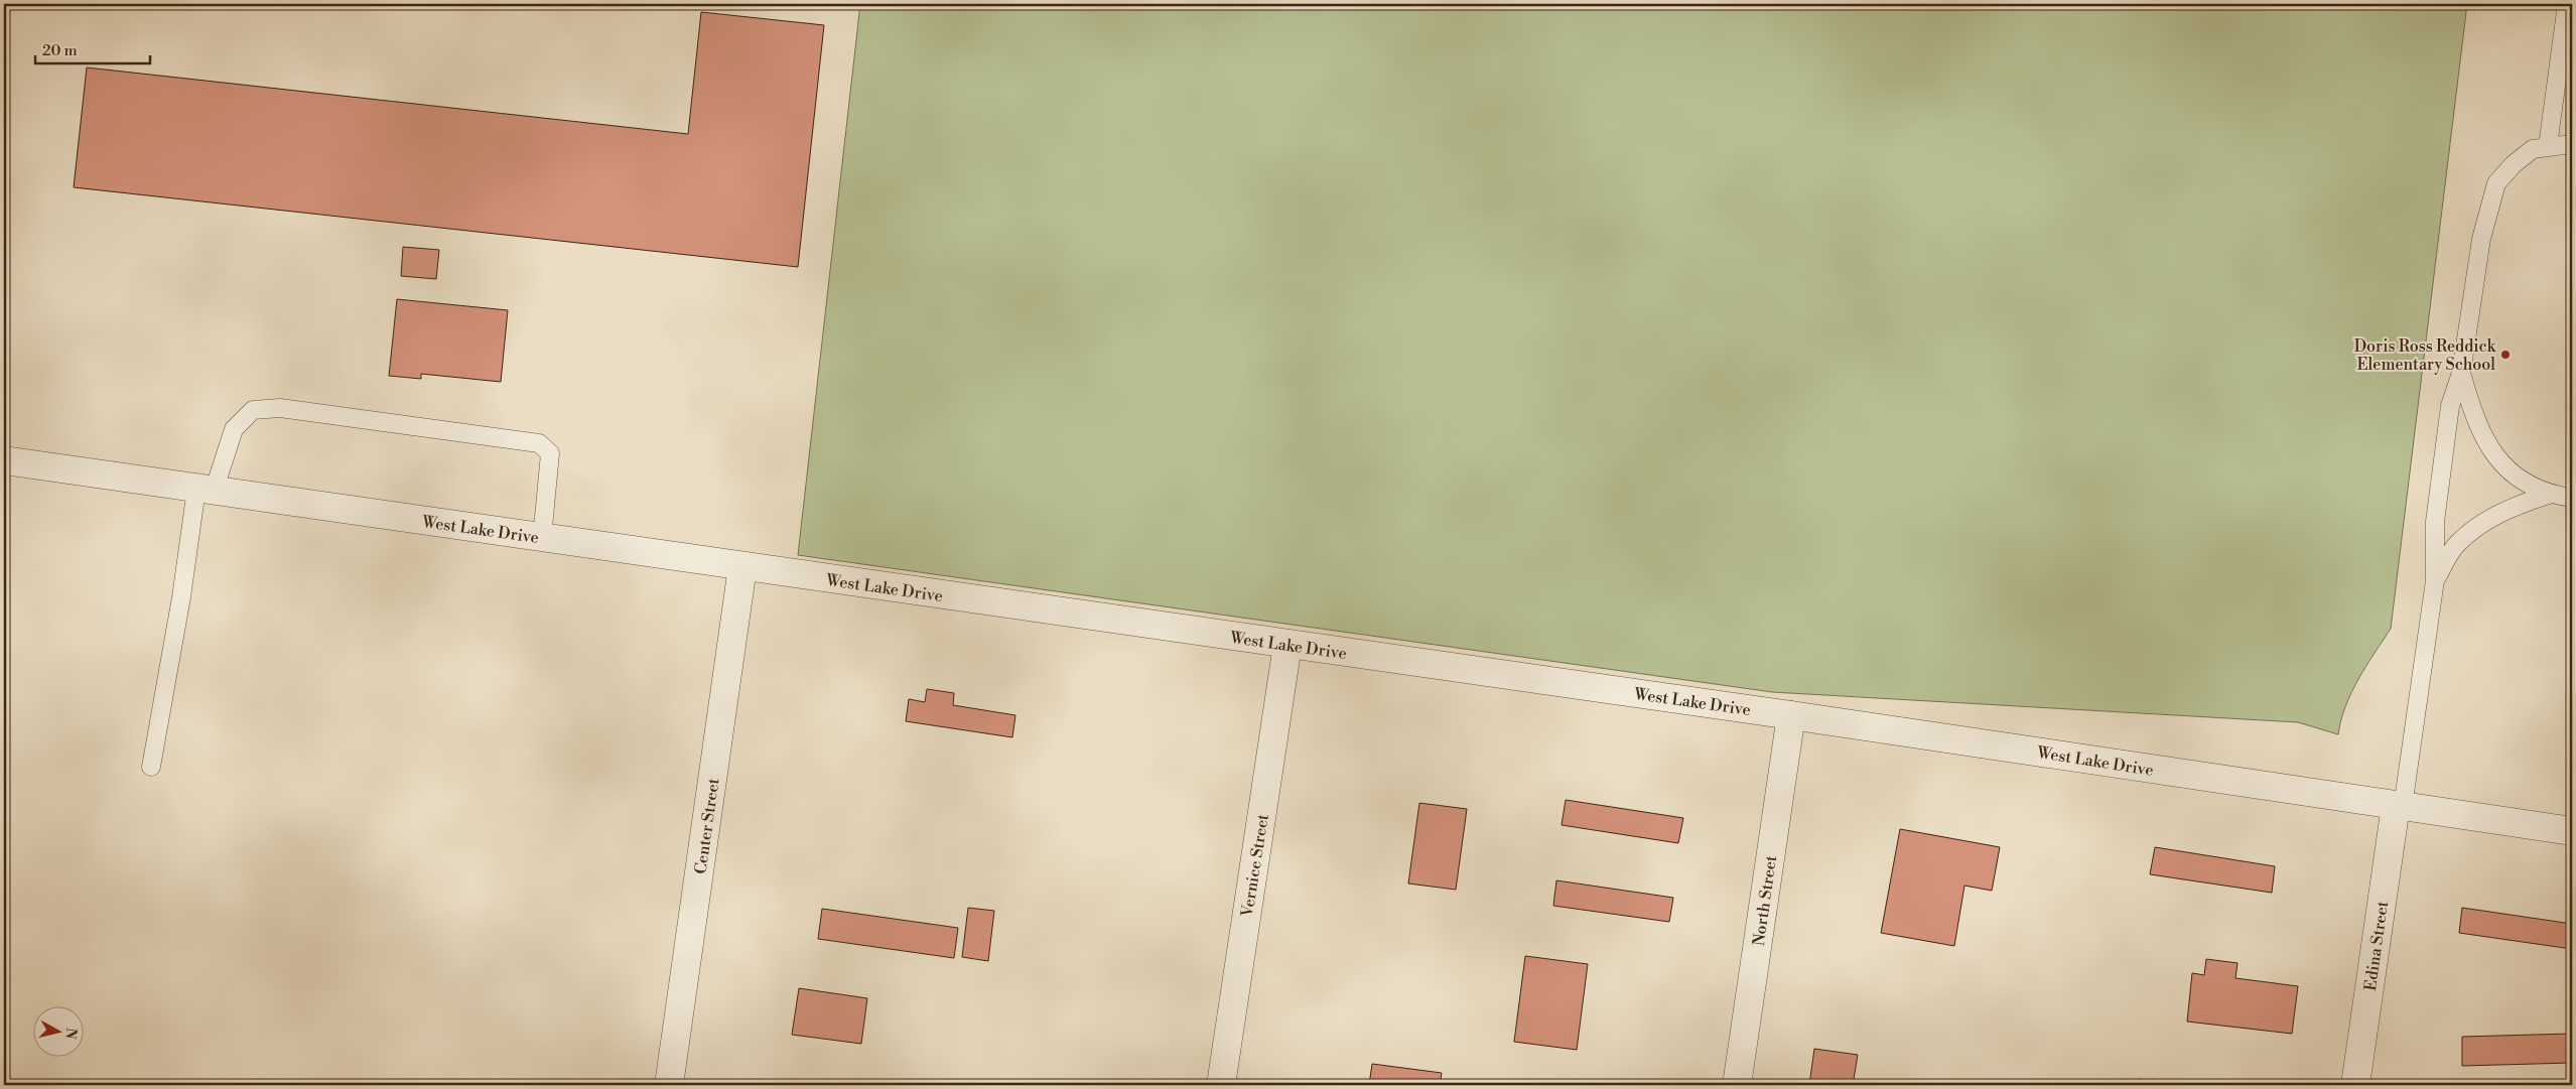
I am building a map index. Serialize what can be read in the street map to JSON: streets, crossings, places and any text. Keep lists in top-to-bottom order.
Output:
{
  "streets": {
    "street": [
      "West Lake Drive",
      "Center Street",
      "Vernice Street",
      "North Street",
      "Edina Street"
    ]
  },
  "crossings": [
    ["West Lake Drive", "Center Street"],
    ["West Lake Drive", "Vernice Street"],
    ["West Lake Drive", "North Street"],
    ["West Lake Drive", "Edina Street"]
  ],
  "places": ["Doris Ross Reddick Elementary School"],
  "scale_bar": "20 m",
  "north": "right"
}
